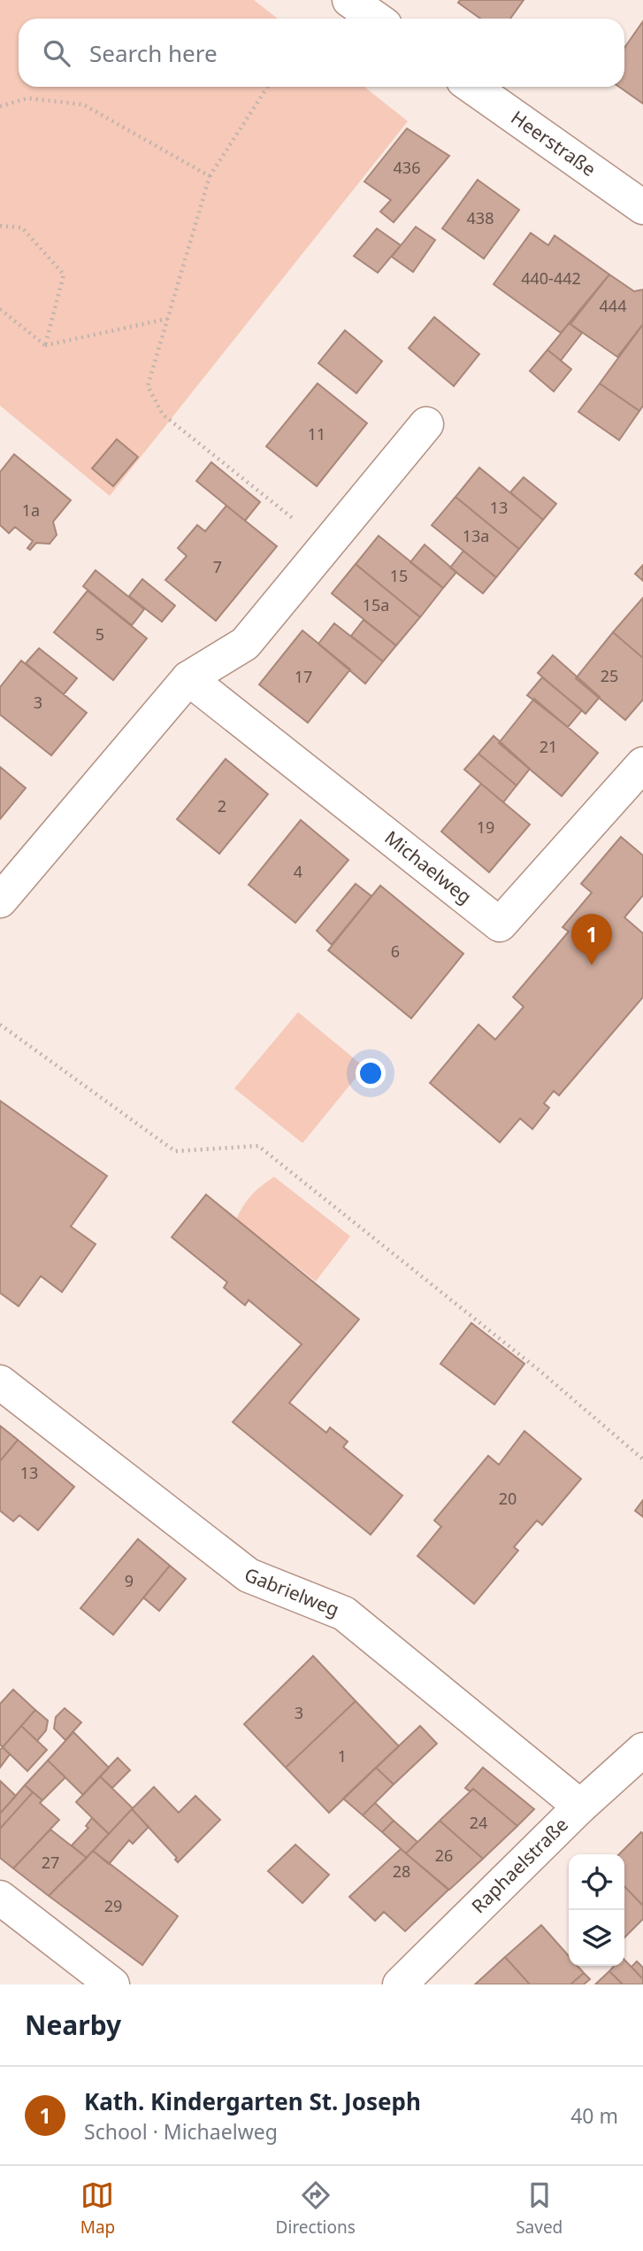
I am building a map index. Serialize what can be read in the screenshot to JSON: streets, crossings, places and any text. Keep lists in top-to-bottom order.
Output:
{
  "streets": {
    "street": [
      "Heerstraße",
      "Michaelweg",
      "Gabrielweg",
      "Raphaelstraße"
    ]
  },
  "crossings": [
    ["Gabrielweg", "Raphaelstraße"]
  ],
  "house_numbers": [
    "436",
    "438",
    "440-442",
    "444",
    "11",
    "13",
    "1a",
    "13a",
    "7",
    "15",
    "15a",
    "5",
    "25",
    "17",
    "3",
    "21",
    "2",
    "19",
    "4",
    "6",
    "13",
    "20",
    "9",
    "3",
    "1",
    "24",
    "26",
    "27",
    "28",
    "29"
  ],
  "page": {
    "search": "Search here",
    "pins": "1",
    "heading": "Nearby",
    "list": [
      {
        "mark": "1",
        "name": "Kath. Kindergarten St. Joseph",
        "note": "School · Michaelweg",
        "value": "40 m"
      }
    ],
    "nav": ["Map", "Directions", "Saved"]
  }
}
